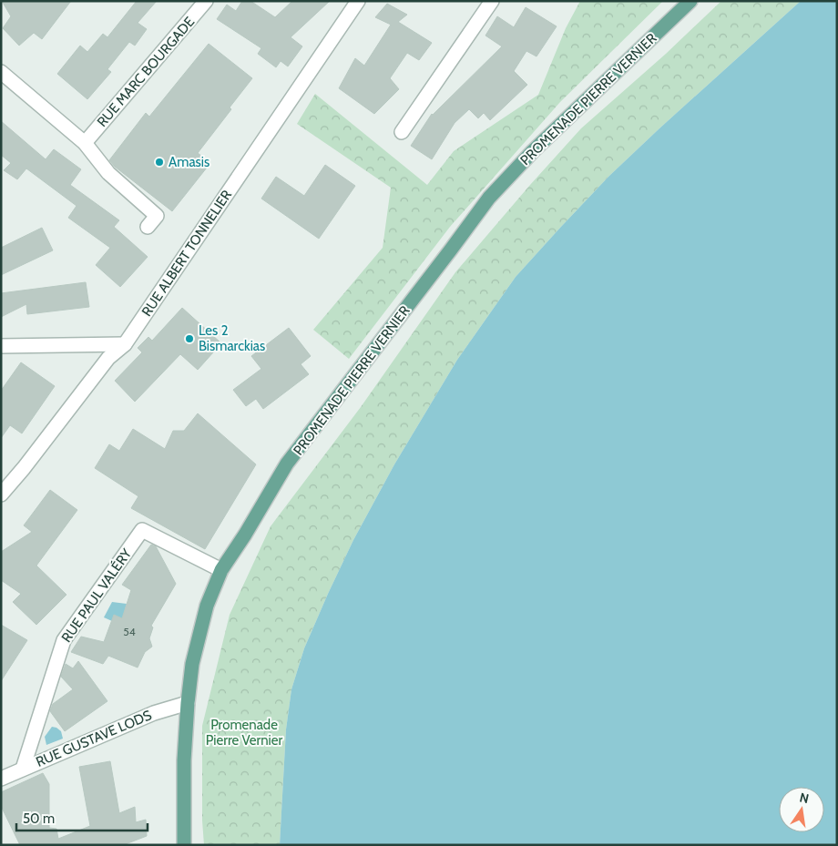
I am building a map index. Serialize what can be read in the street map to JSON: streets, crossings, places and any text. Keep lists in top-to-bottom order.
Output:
{
  "streets": {
    "main road": ["PROMENADE PIERRE VERNIER"],
    "street": [
      "RUE MARC BOURGADE",
      "RUE ALBERT TONNELIER",
      "RUE PAUL VALÉRY",
      "RUE GUSTAVE LODS"
    ]
  },
  "crossings": [
    ["PROMENADE PIERRE VERNIER", "RUE PAUL VALÉRY"],
    ["PROMENADE PIERRE VERNIER", "RUE GUSTAVE LODS"],
    ["RUE PAUL VALÉRY", "RUE GUSTAVE LODS"]
  ],
  "parks": ["Promenade Pierre Vernier"],
  "places": ["Amasis", "Les 2 Bismarckias"],
  "house_numbers": ["54"],
  "scale_bar": "50 m",
  "north": "top"
}
